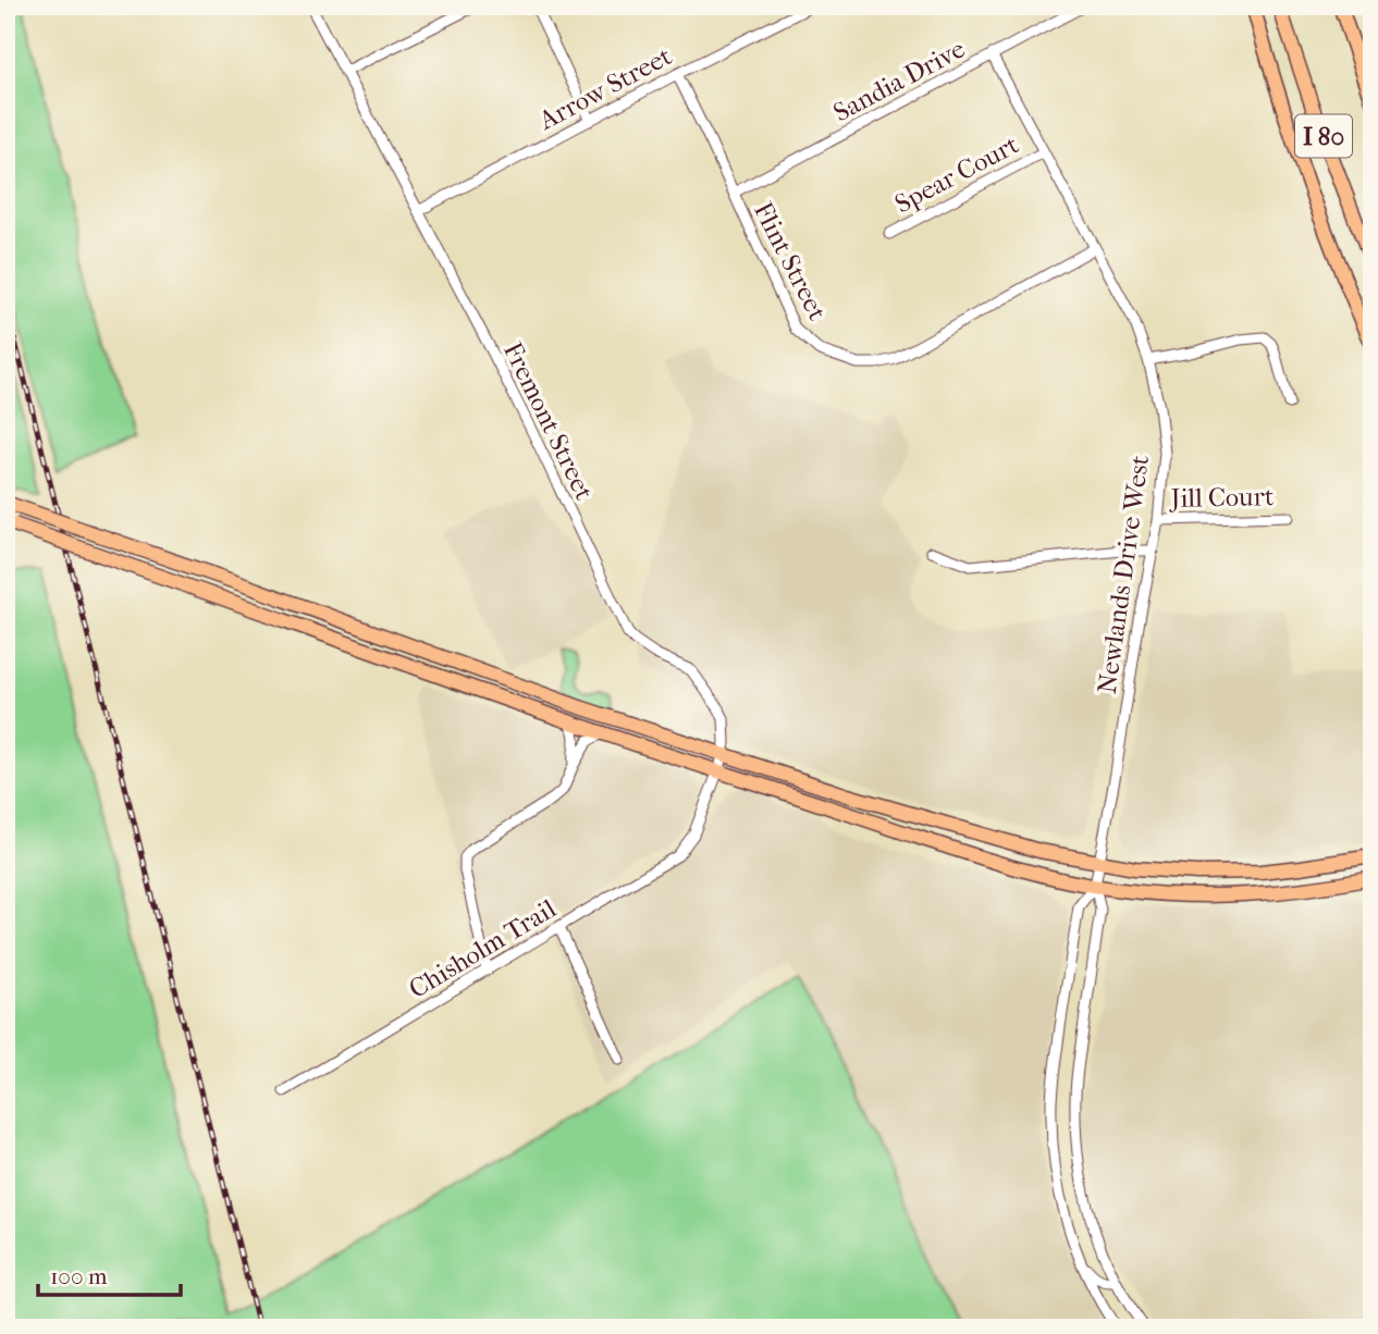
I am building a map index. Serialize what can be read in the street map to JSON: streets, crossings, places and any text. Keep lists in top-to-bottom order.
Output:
{
  "streets": {
    "highway": ["I 80"],
    "street": [
      "Sandia Drive",
      "Arrow Street",
      "Spear Court",
      "Flint Street",
      "Fremont Street",
      "Jill Court",
      "Newlands Drive West",
      "Chisholm Trail"
    ]
  },
  "crossings": [
    ["Sandia Drive", "Flint Street"],
    ["Sandia Drive", "Newlands Drive West"],
    ["Arrow Street", "Flint Street"],
    ["Arrow Street", "Fremont Street"],
    ["Spear Court", "Newlands Drive West"],
    ["Flint Street", "Newlands Drive West"],
    ["Fremont Street", "Chisholm Trail"],
    ["Jill Court", "Newlands Drive West"]
  ],
  "scale_bar": "100 m"
}
